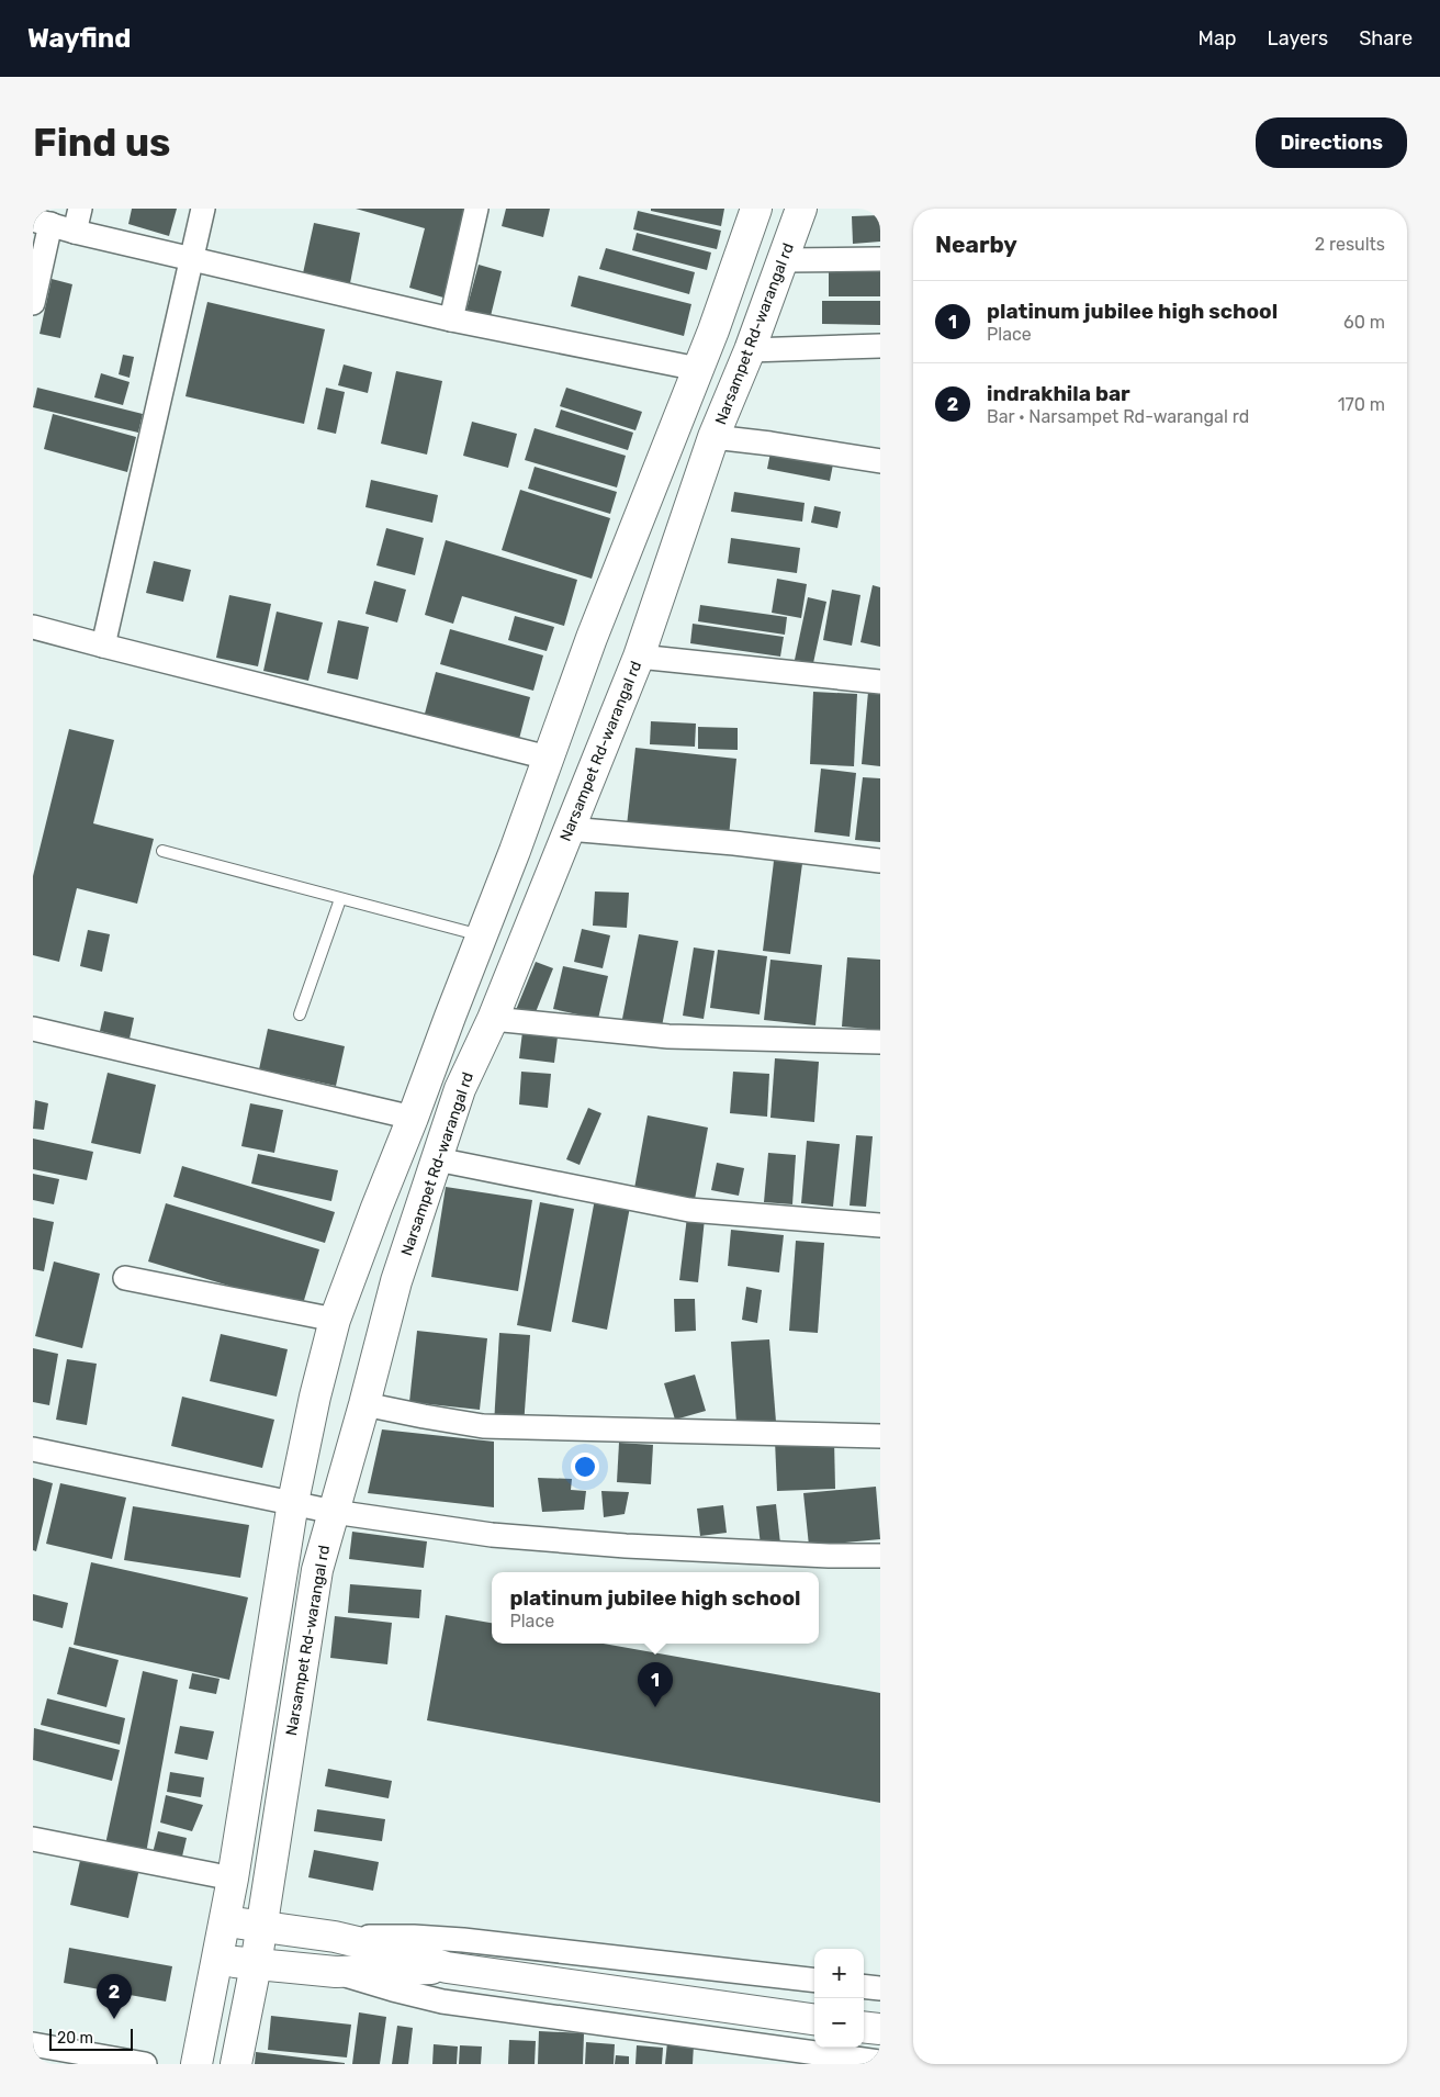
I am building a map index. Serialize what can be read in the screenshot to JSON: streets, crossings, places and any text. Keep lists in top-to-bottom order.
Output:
{
  "streets": {
    "main road": ["Narsampet Rd-warangal rd"]
  },
  "scale_bar": "20 m",
  "page": {
    "header": "Wayfind",
    "nav": ["Map", "Layers", "Share"],
    "buttons": "Directions",
    "title": "Find us",
    "heading": ["Nearby", "2 results"],
    "list": [
      {
        "mark": "1",
        "name": "platinum jubilee high school",
        "note": "Place",
        "value": "60 m"
      },
      {
        "mark": "2",
        "name": "indrakhila bar",
        "note": "Bar · Narsampet Rd-warangal rd",
        "value": "170 m"
      }
    ],
    "popup": ["platinum jubilee high school", "Place"],
    "pins": ["1", "2"],
    "map_buttons": ["+", "−"],
    "scale": "20 m"
  }
}
